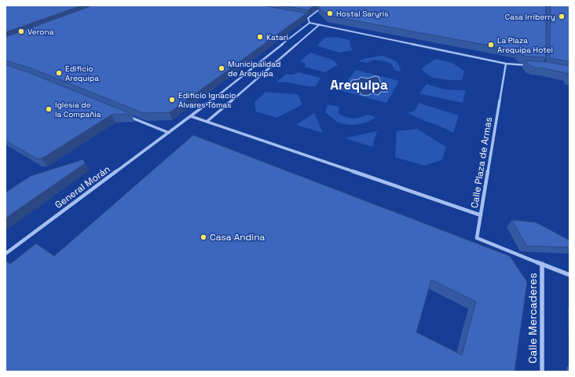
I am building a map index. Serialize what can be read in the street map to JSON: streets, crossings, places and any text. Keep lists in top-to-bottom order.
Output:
{
  "streets": {
    "street": ["Calle Plaza de Armas", "General Morán", "Calle Mercaderes"]
  },
  "crossings": [
    ["Calle Plaza de Armas", "General Morán"]
  ],
  "districts": ["Arequipa"],
  "places": [
    "Hostal Saryris",
    "Casa Irriberry",
    "Verona",
    "Katari",
    "La Plaza Arequipa Hotel",
    "Municipalidad de Arequipa",
    "Edificio Arequipa",
    "Edificio Ignacio Álvares Tómas",
    "Iglesia de la Compañia",
    "Casa Andina"
  ]
}
